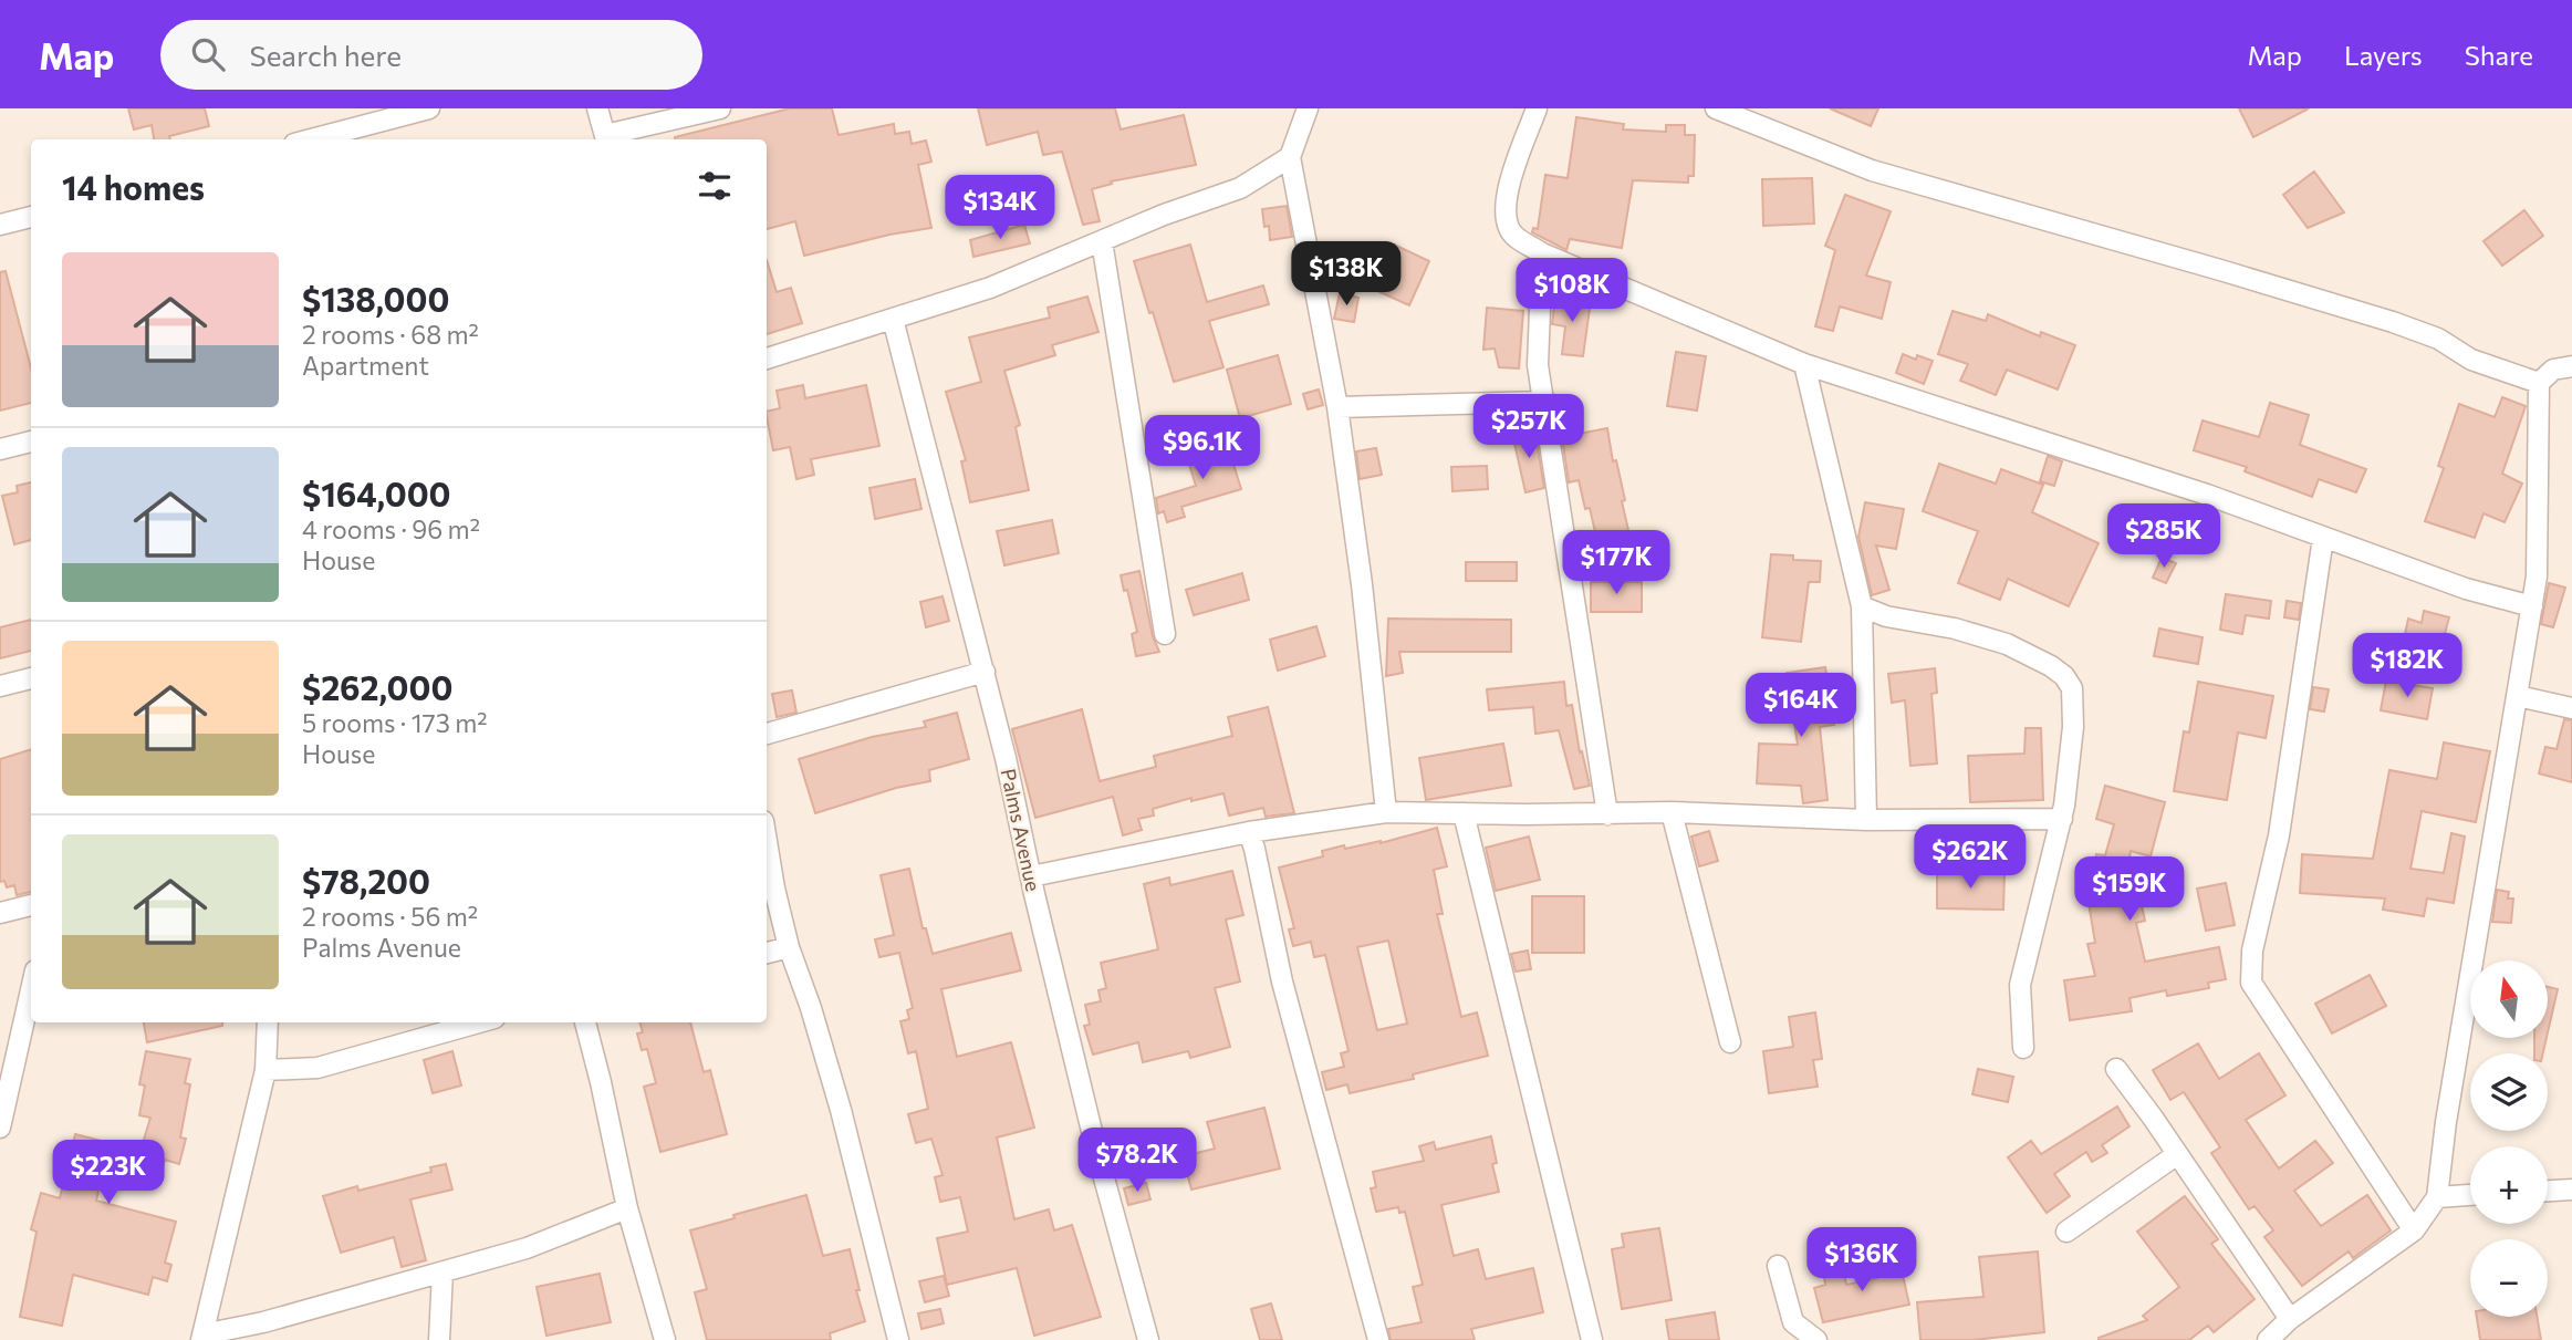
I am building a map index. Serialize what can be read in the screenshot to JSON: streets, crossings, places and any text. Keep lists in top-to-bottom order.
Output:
{
  "streets": {
    "street": ["Palms Avenue"]
  },
  "north": "top",
  "page": {
    "header": "Map",
    "search": "Search here",
    "nav": ["Map", "Layers", "Share"],
    "heading": "14 homes",
    "price": [
      "$134K",
      "$138K",
      "$108K",
      "$257K",
      "$96.1K",
      "$285K",
      "$177K",
      "$182K",
      "$164K",
      "$262K",
      "$159K",
      "$78.2K",
      "$223K",
      "$136K"
    ],
    "list": [
      {
        "name": "$138,000",
        "note": "2 rooms · 68 m² · Apartment"
      },
      {
        "name": "$164,000",
        "note": "4 rooms · 96 m² · House"
      },
      {
        "name": "$262,000",
        "note": "5 rooms · 173 m² · House"
      },
      {
        "name": "$78,200",
        "note": "2 rooms · 56 m² · Palms Avenue"
      }
    ],
    "map_buttons": ["+", "−"]
  }
}
